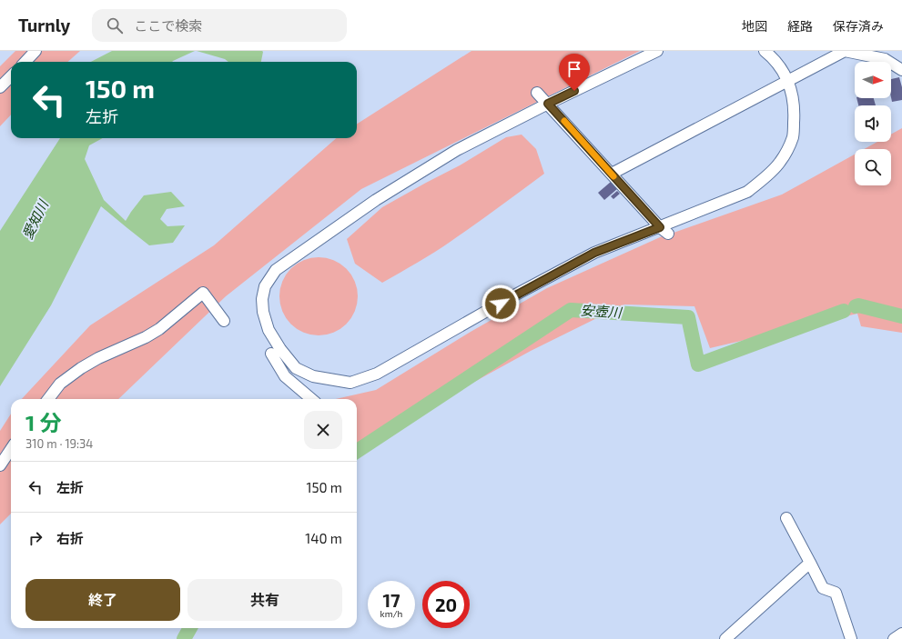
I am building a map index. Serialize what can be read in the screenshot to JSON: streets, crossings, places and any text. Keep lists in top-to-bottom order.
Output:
{
  "water": ["愛知川", "安壺川"],
  "north": "right",
  "page": {
    "header": "Turnly",
    "search": "ここで検索",
    "nav": ["地図", "経路", "保存済み"],
    "turn": ["150 m", "左折"],
    "heading": ["1 分", "310 m · 19:34"],
    "list": [
      {
        "name": "左折",
        "value": "150 m"
      },
      {
        "name": "右折",
        "value": "140 m"
      }
    ],
    "buttons": ["終了", "共有"],
    "speed": "17 km/h",
    "limit": "20"
  }
}
